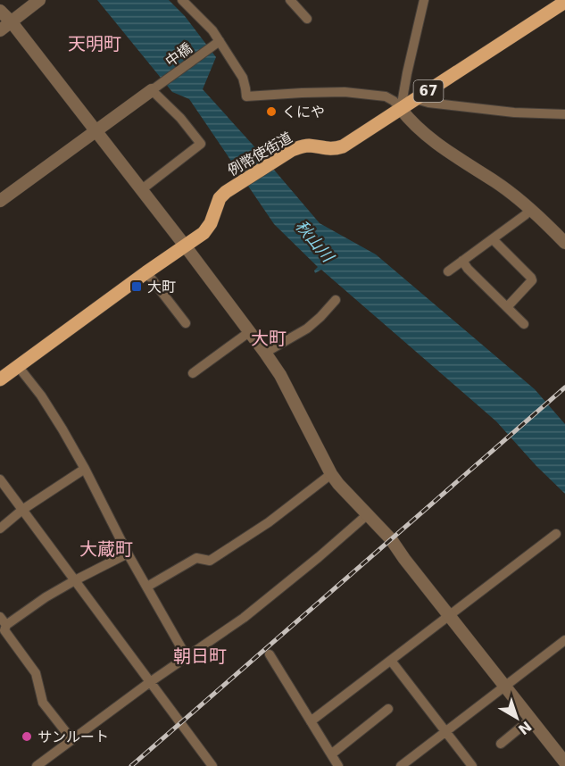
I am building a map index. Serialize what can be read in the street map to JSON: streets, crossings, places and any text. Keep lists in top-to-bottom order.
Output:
{
  "streets": {
    "main road": ["67", "例幣使街道"],
    "street": ["中橋"]
  },
  "districts": [
    "天明町",
    "大町",
    "大蔵町",
    "朝日町"
  ],
  "water": ["秋山川"],
  "places": {
    "other": ["くにや", "サンルート"],
    "transit": ["大町"]
  },
  "north": "bottom right"
}
